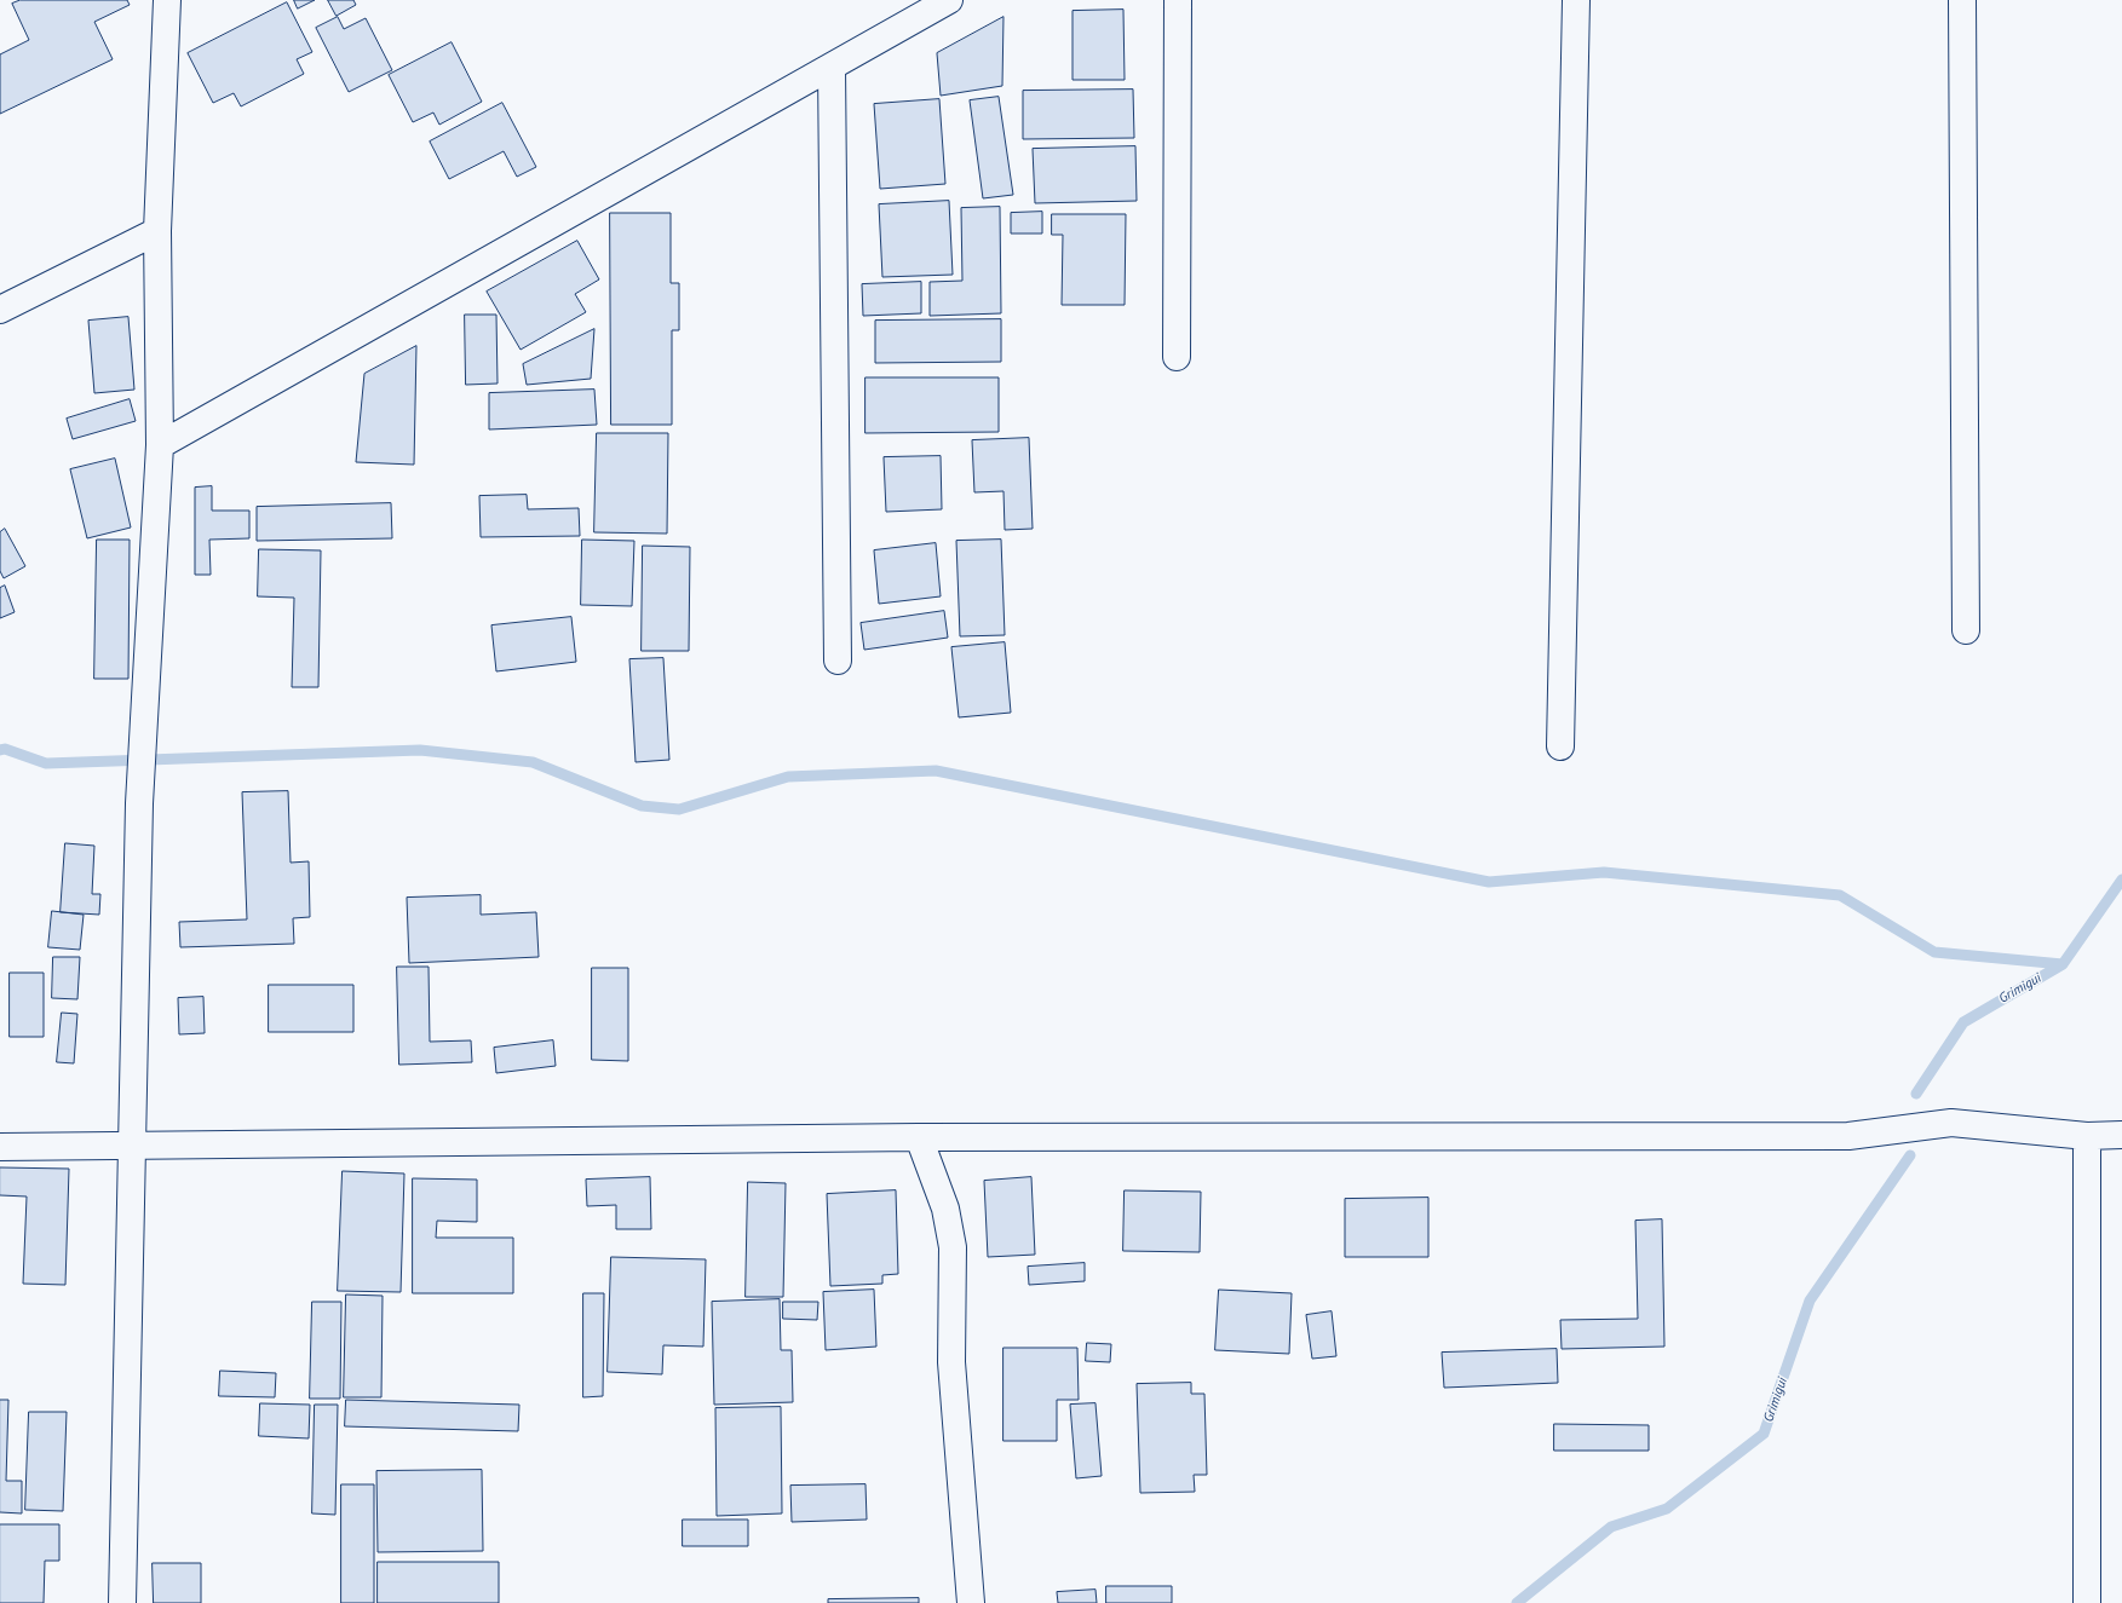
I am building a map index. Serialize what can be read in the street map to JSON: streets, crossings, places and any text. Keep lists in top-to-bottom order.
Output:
{
  "water": ["Grimigui"]
}
